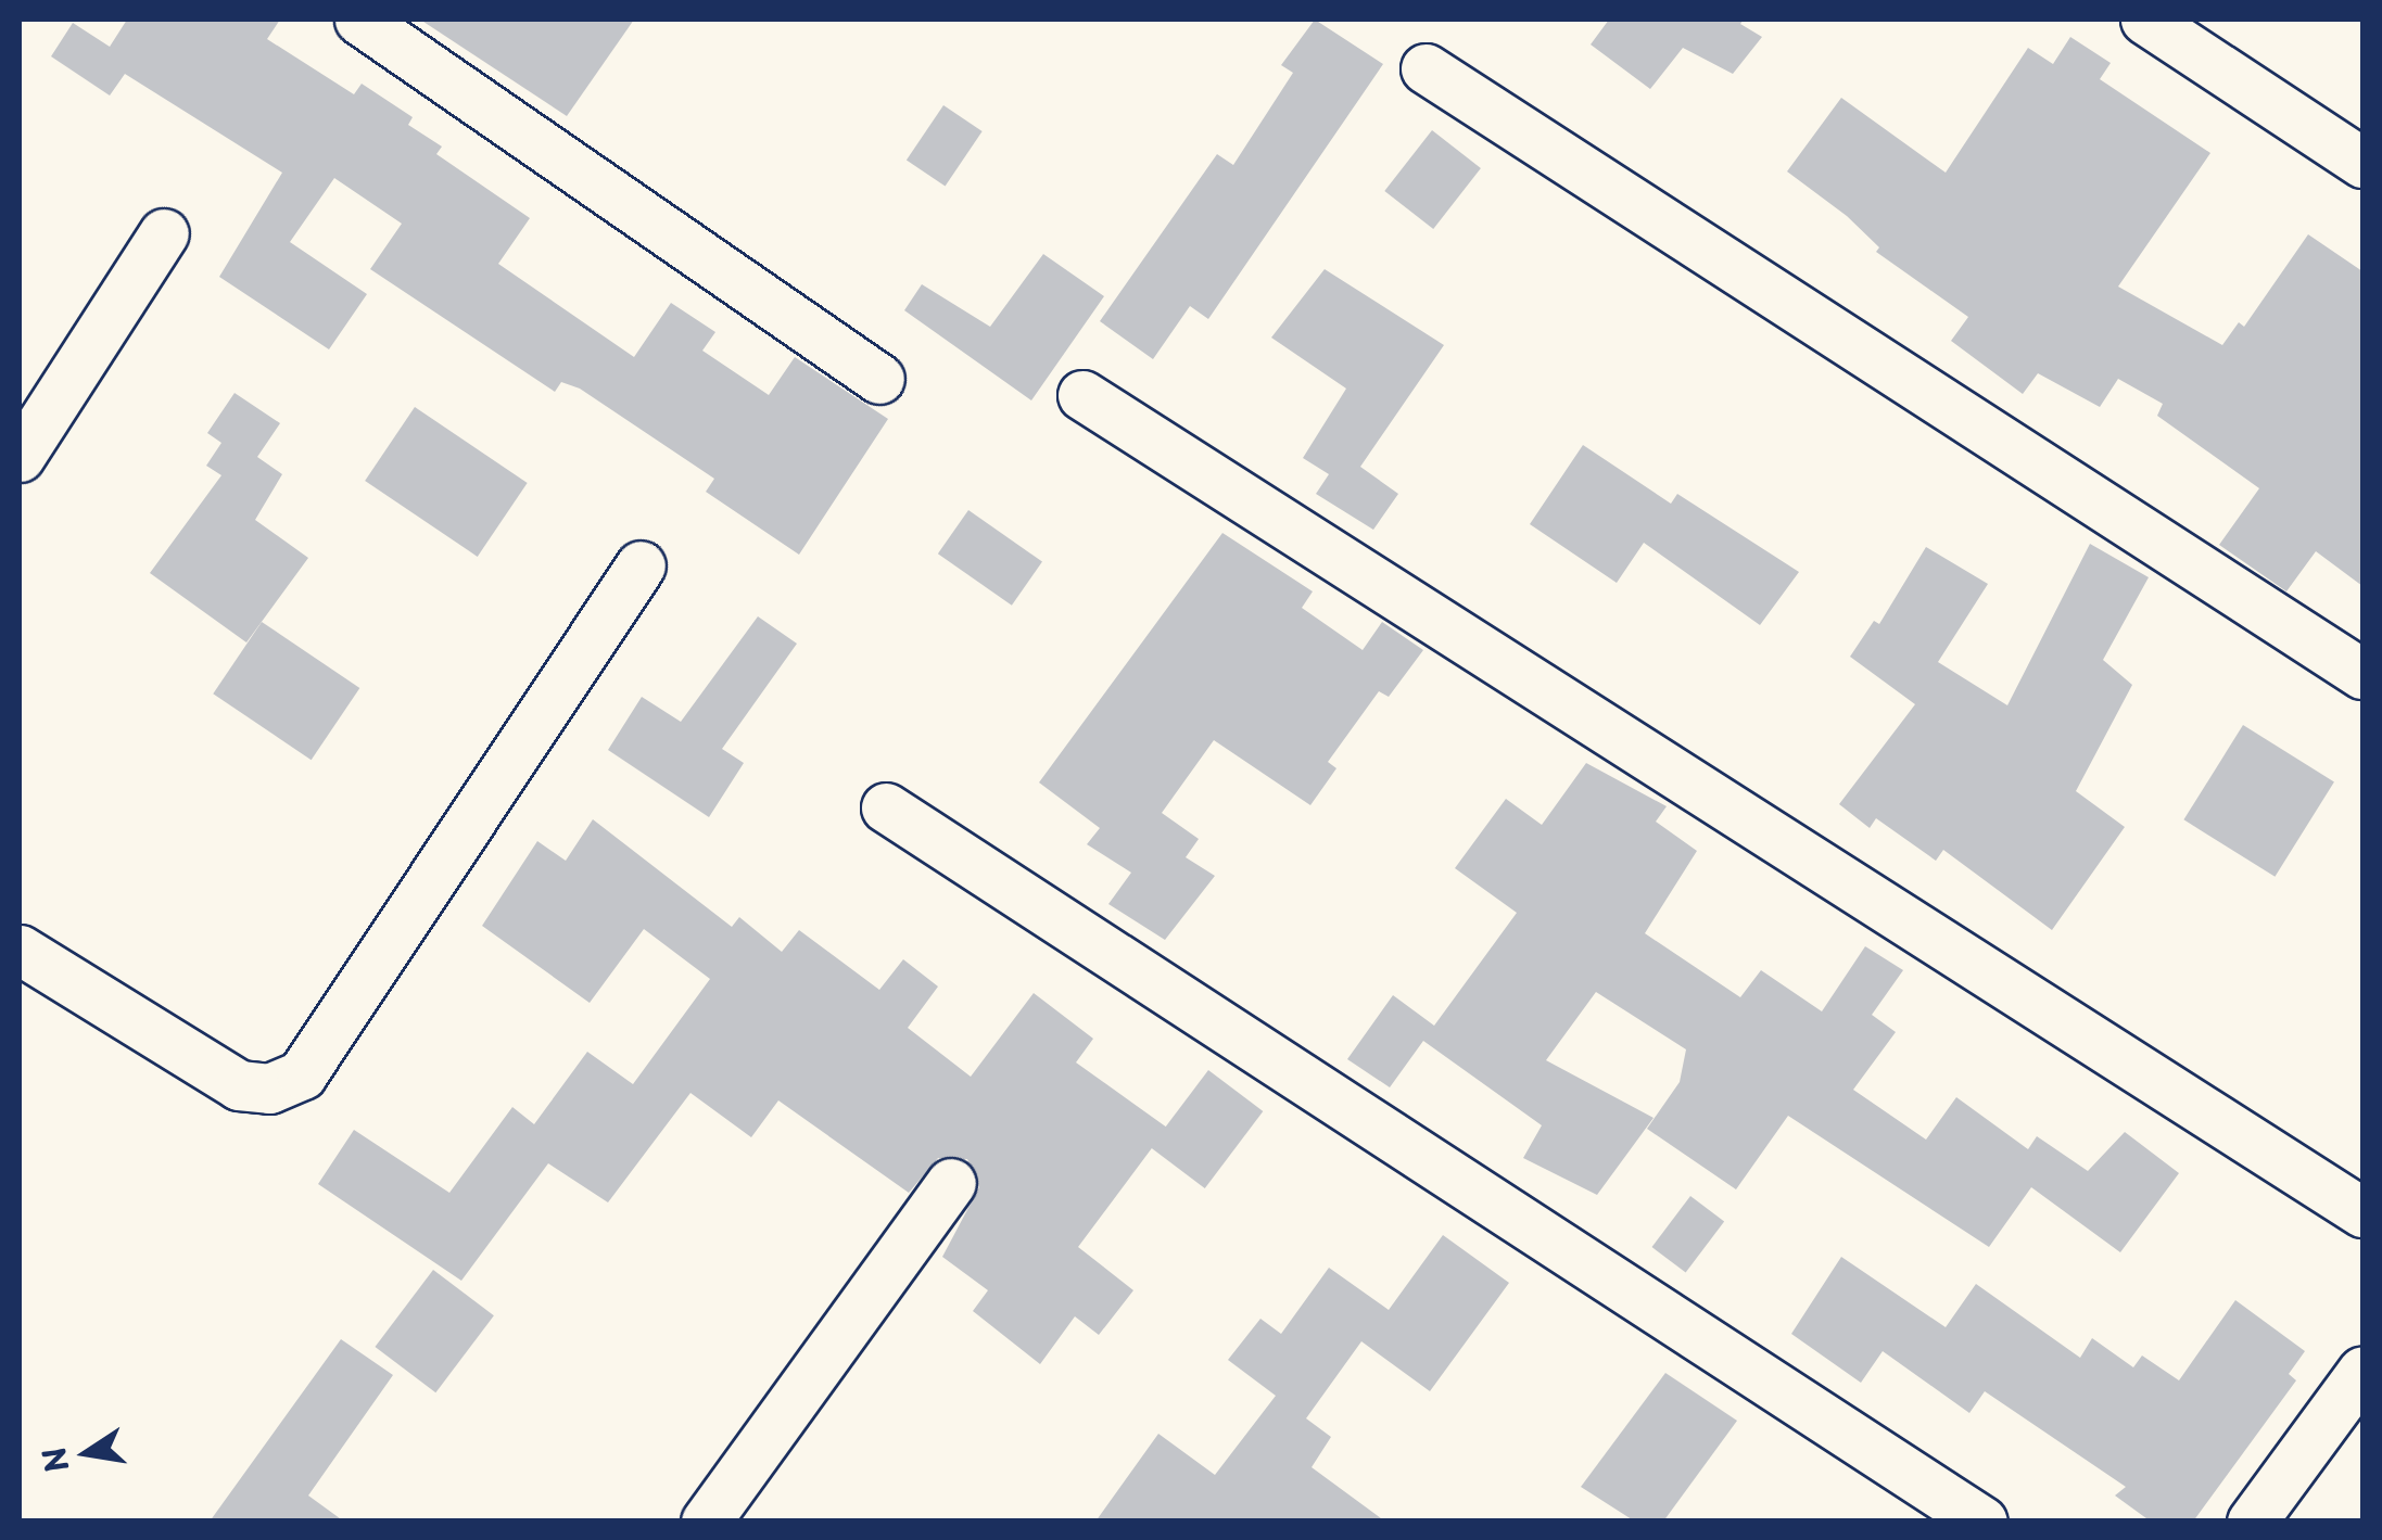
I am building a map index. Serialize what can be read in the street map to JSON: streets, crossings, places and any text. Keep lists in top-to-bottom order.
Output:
{
  "north": "left"
}
